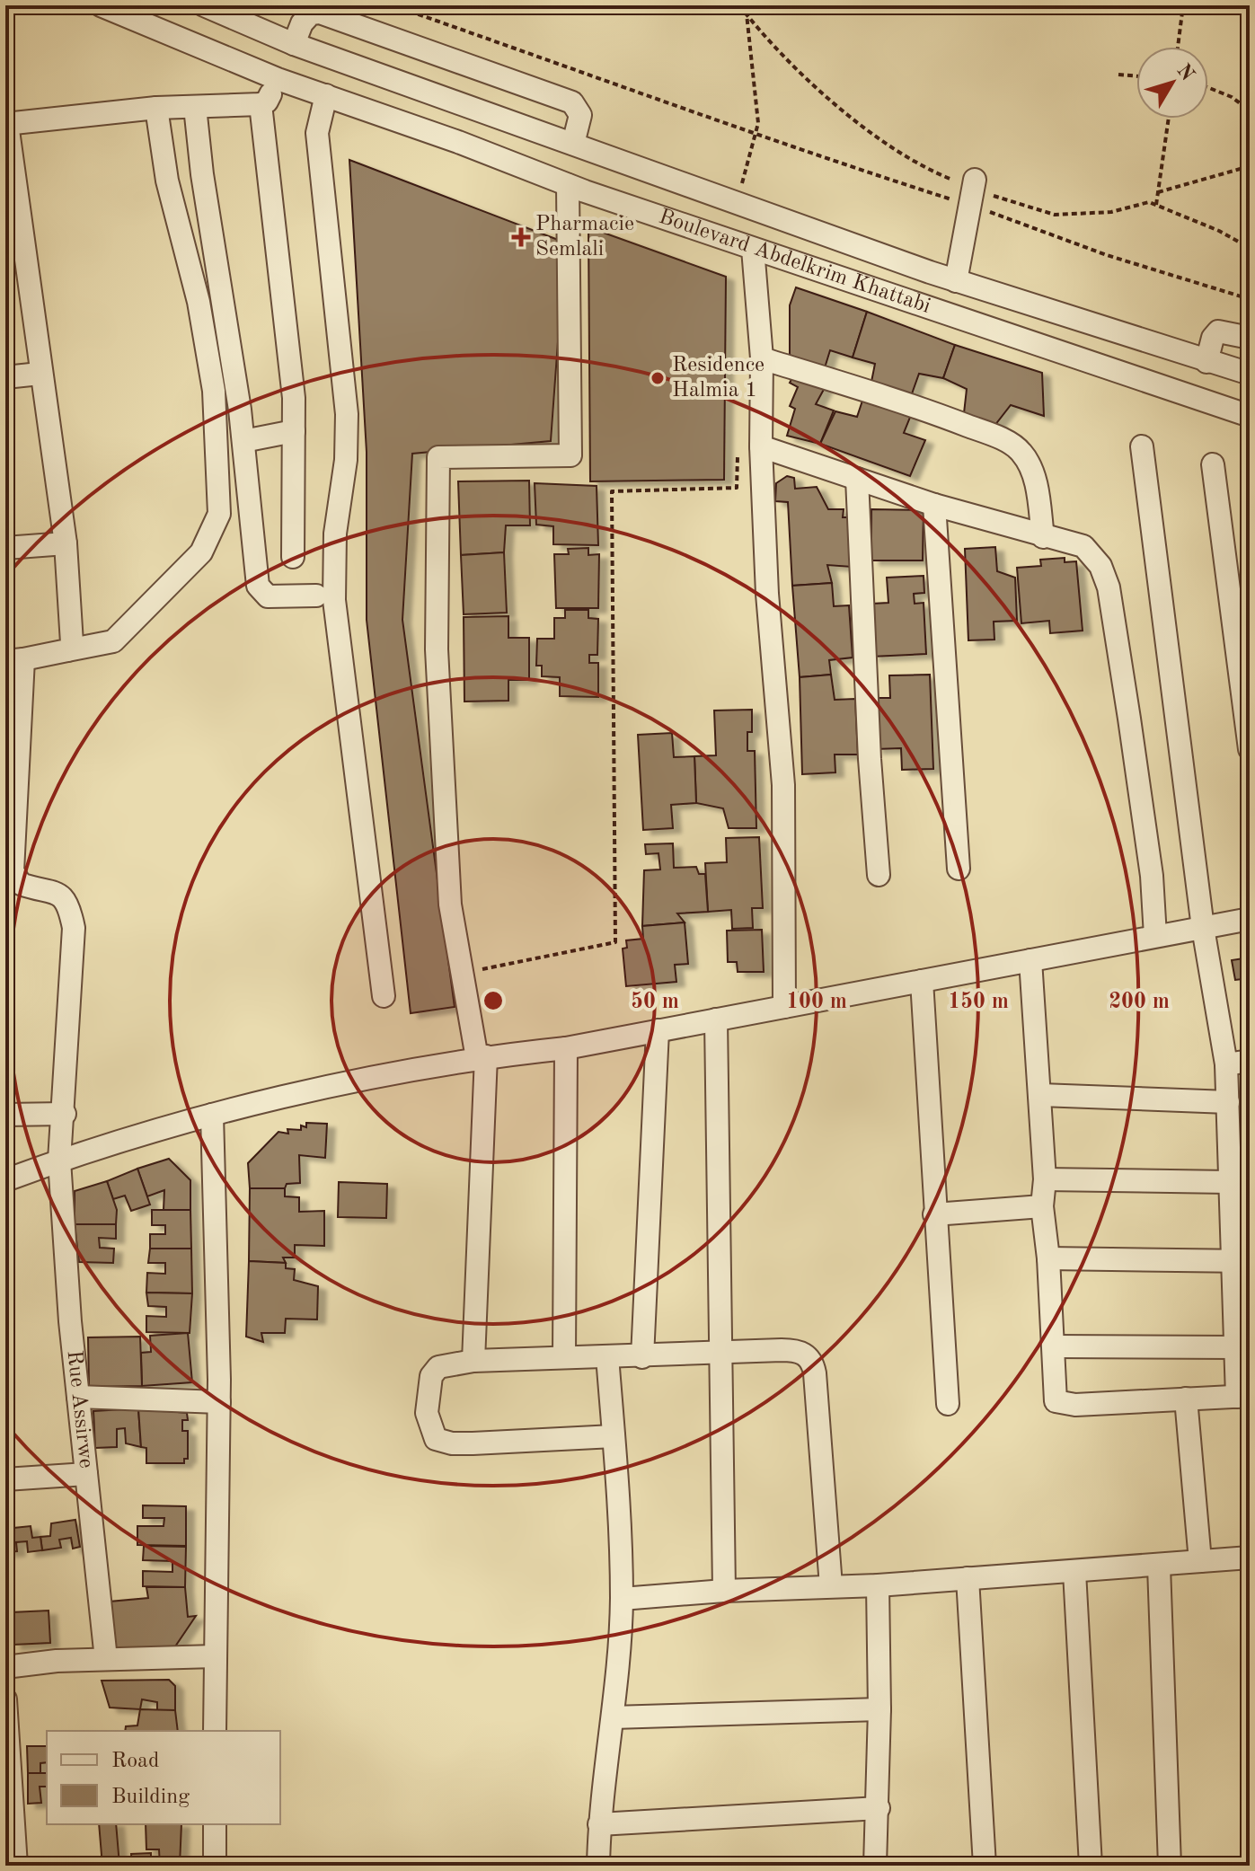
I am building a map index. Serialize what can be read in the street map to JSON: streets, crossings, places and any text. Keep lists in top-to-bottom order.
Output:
{
  "streets": {
    "street": ["Boulevard Abdelkrim Khattabi", "Rue Assirwe"]
  },
  "places": {
    "health": ["Pharmacie Semlali"],
    "other": ["Residence Halmia 1"]
  },
  "legend": ["Road", "Building"],
  "north": "top right",
  "rings": [
    "50 m",
    "100 m",
    "150 m",
    "200 m"
  ]
}
